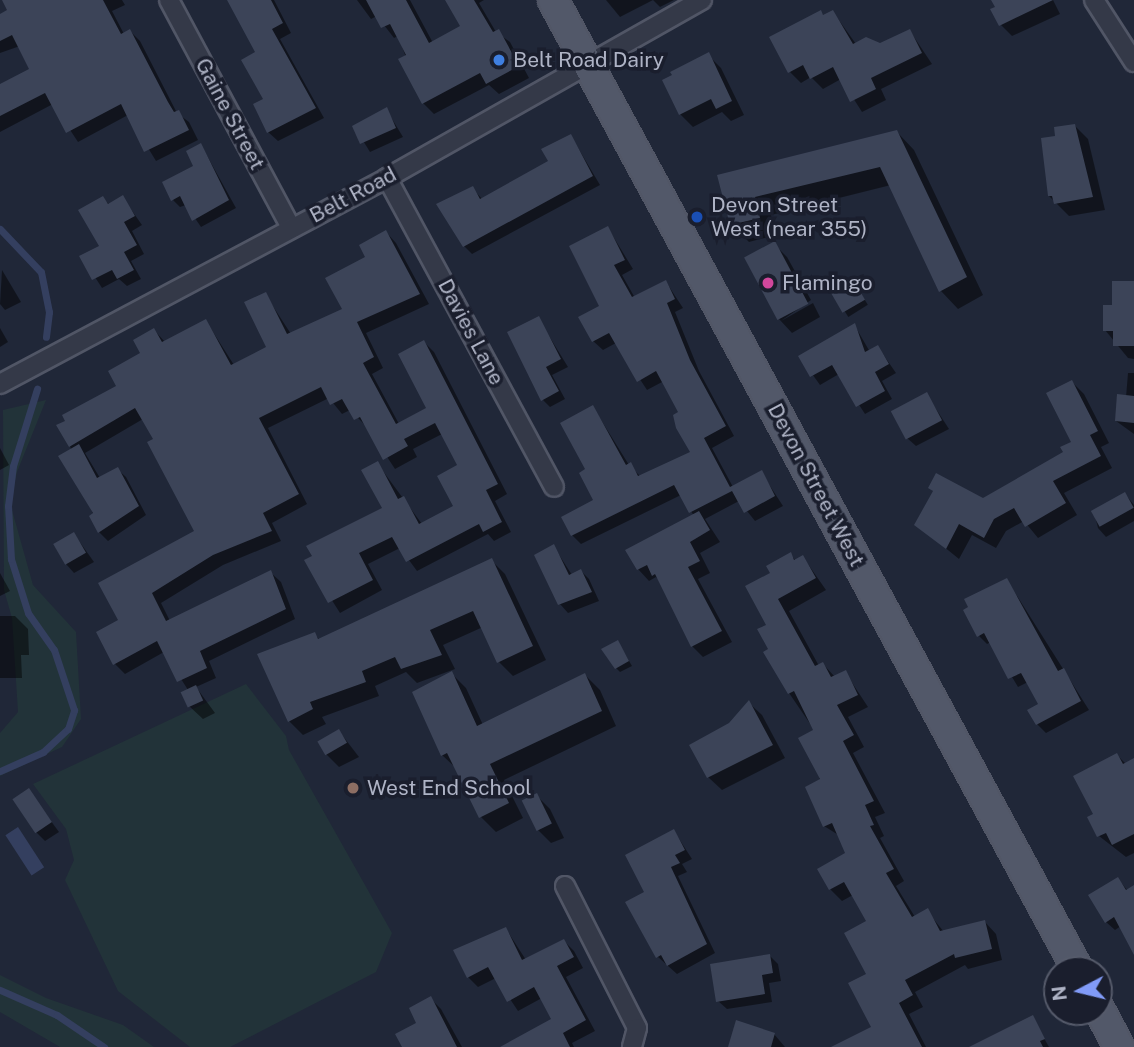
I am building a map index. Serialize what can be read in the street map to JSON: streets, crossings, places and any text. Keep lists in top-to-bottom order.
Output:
{
  "streets": {
    "main road": ["Devon Street West"],
    "street": ["Gaine Street", "Belt Road", "Davies Lane"]
  },
  "crossings": [
    ["Gaine Street", "Belt Road"],
    ["Belt Road", "Davies Lane"],
    ["Belt Road", "Devon Street West"]
  ],
  "places": [
    "Belt Road Dairy",
    "Devon Street West (near 355)",
    "Flamingo",
    "West End School"
  ],
  "north": "left"
}
